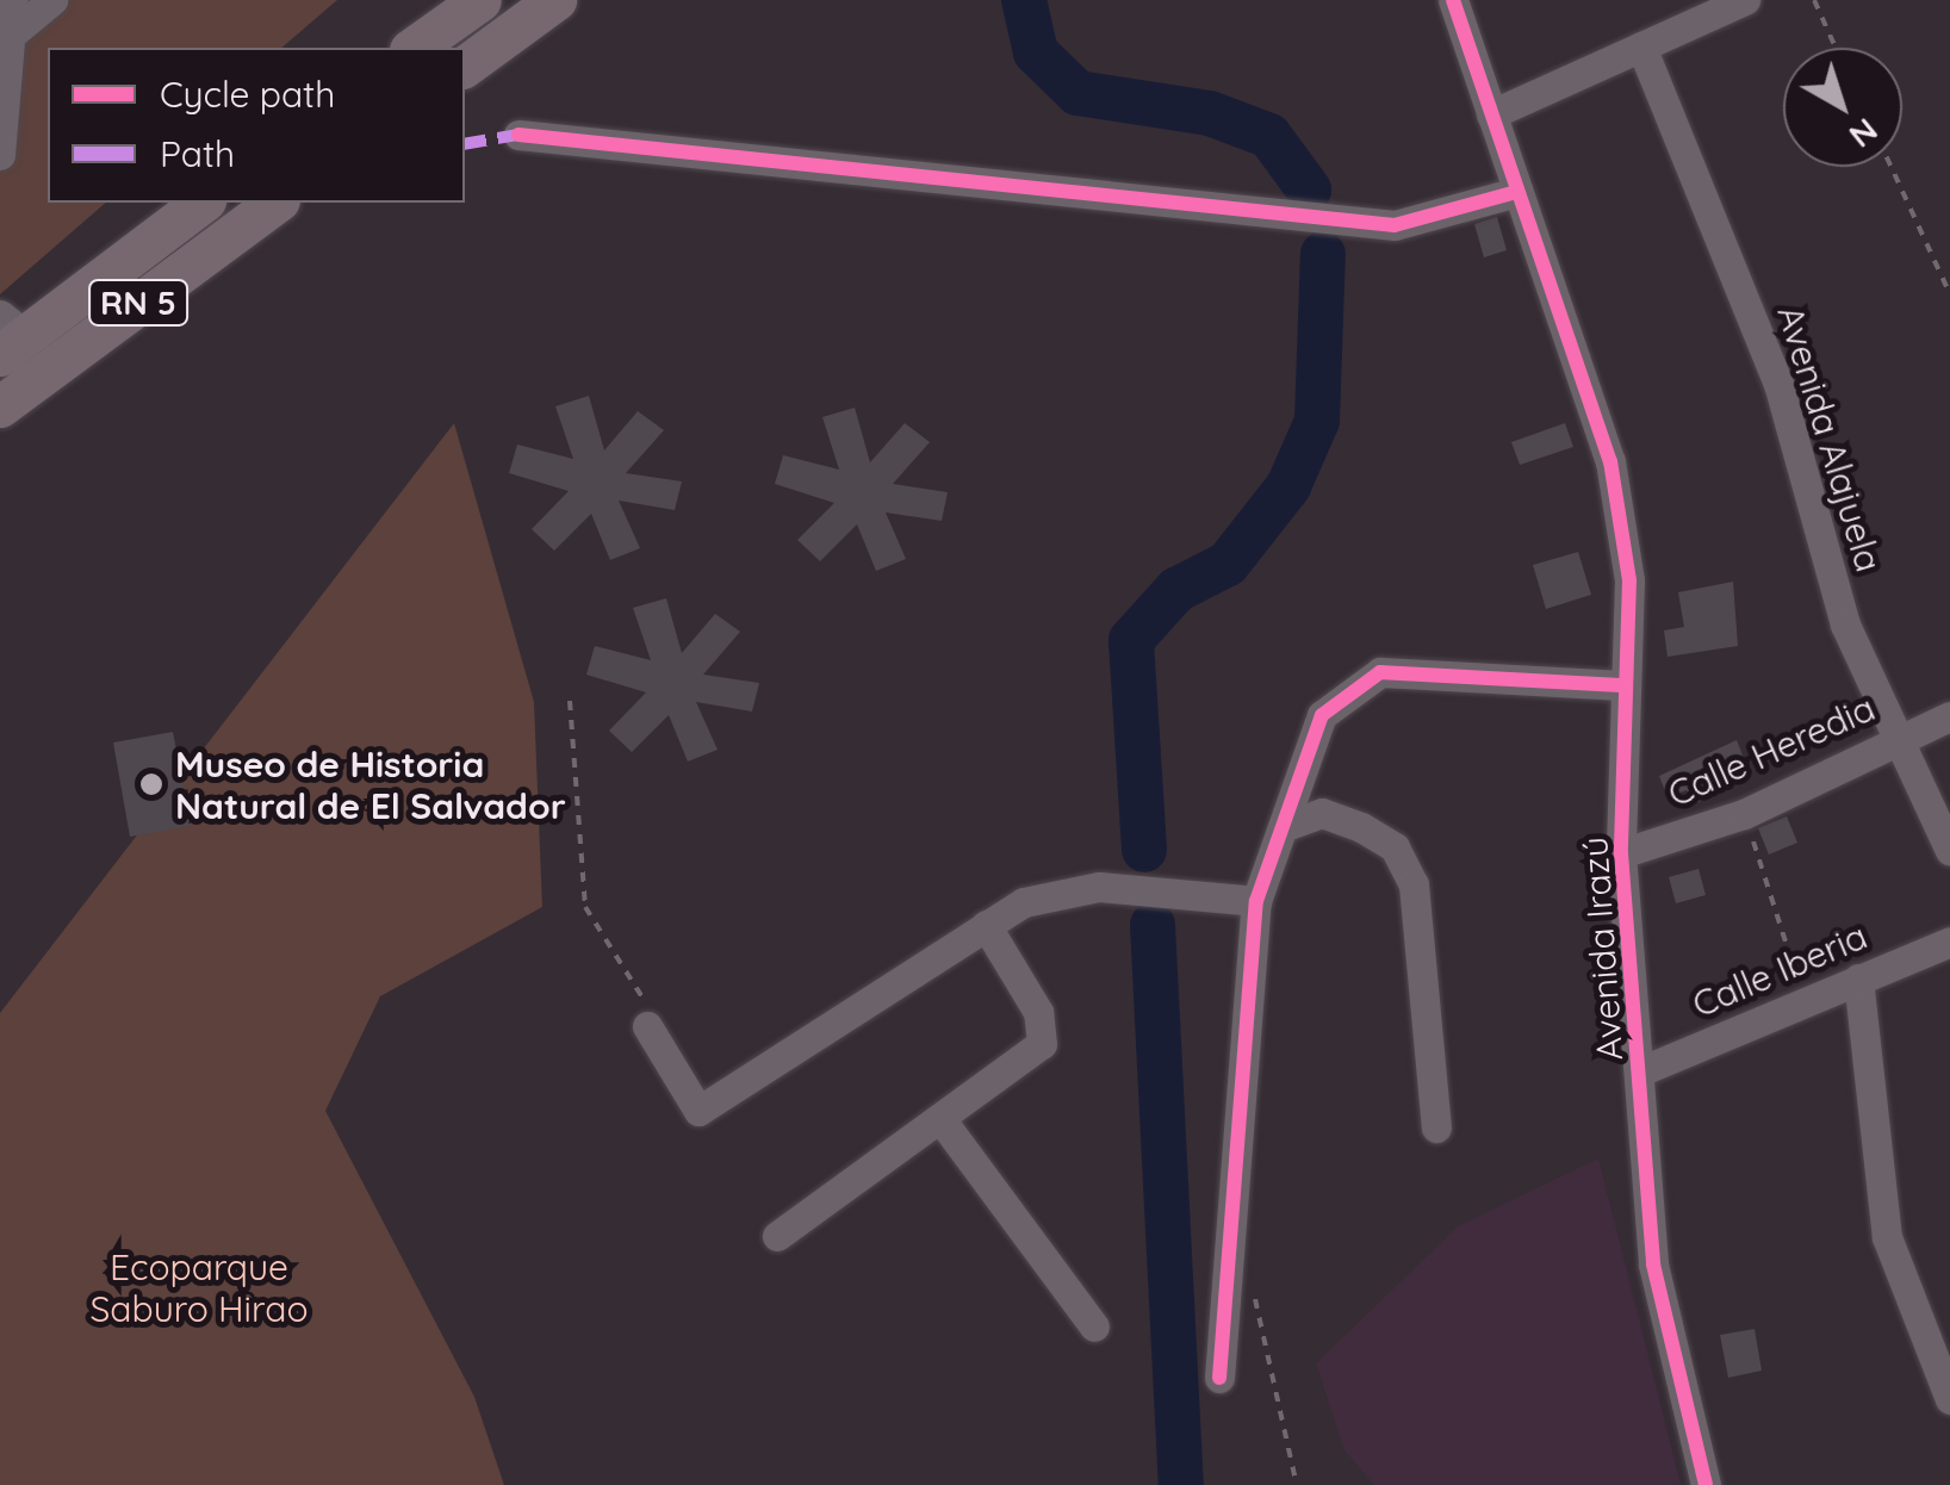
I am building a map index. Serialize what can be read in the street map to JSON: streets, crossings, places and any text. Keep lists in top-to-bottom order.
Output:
{
  "streets": {
    "highway": ["RN 5"],
    "street": [
      "Avenida Alajuela",
      "Calle Heredia",
      "Avenida Irazú",
      "Calle Iberia"
    ]
  },
  "crossings": [
    ["Avenida Alajuela", "Calle Heredia"],
    ["Calle Heredia", "Avenida Irazú"],
    ["Avenida Irazú", "Calle Iberia"]
  ],
  "parks": ["Ecoparque Saburo Hirao"],
  "places": ["Museo de Historia Natural de El Salvador"],
  "legend": ["Cycle path", "Path"],
  "north": "bottom right"
}
